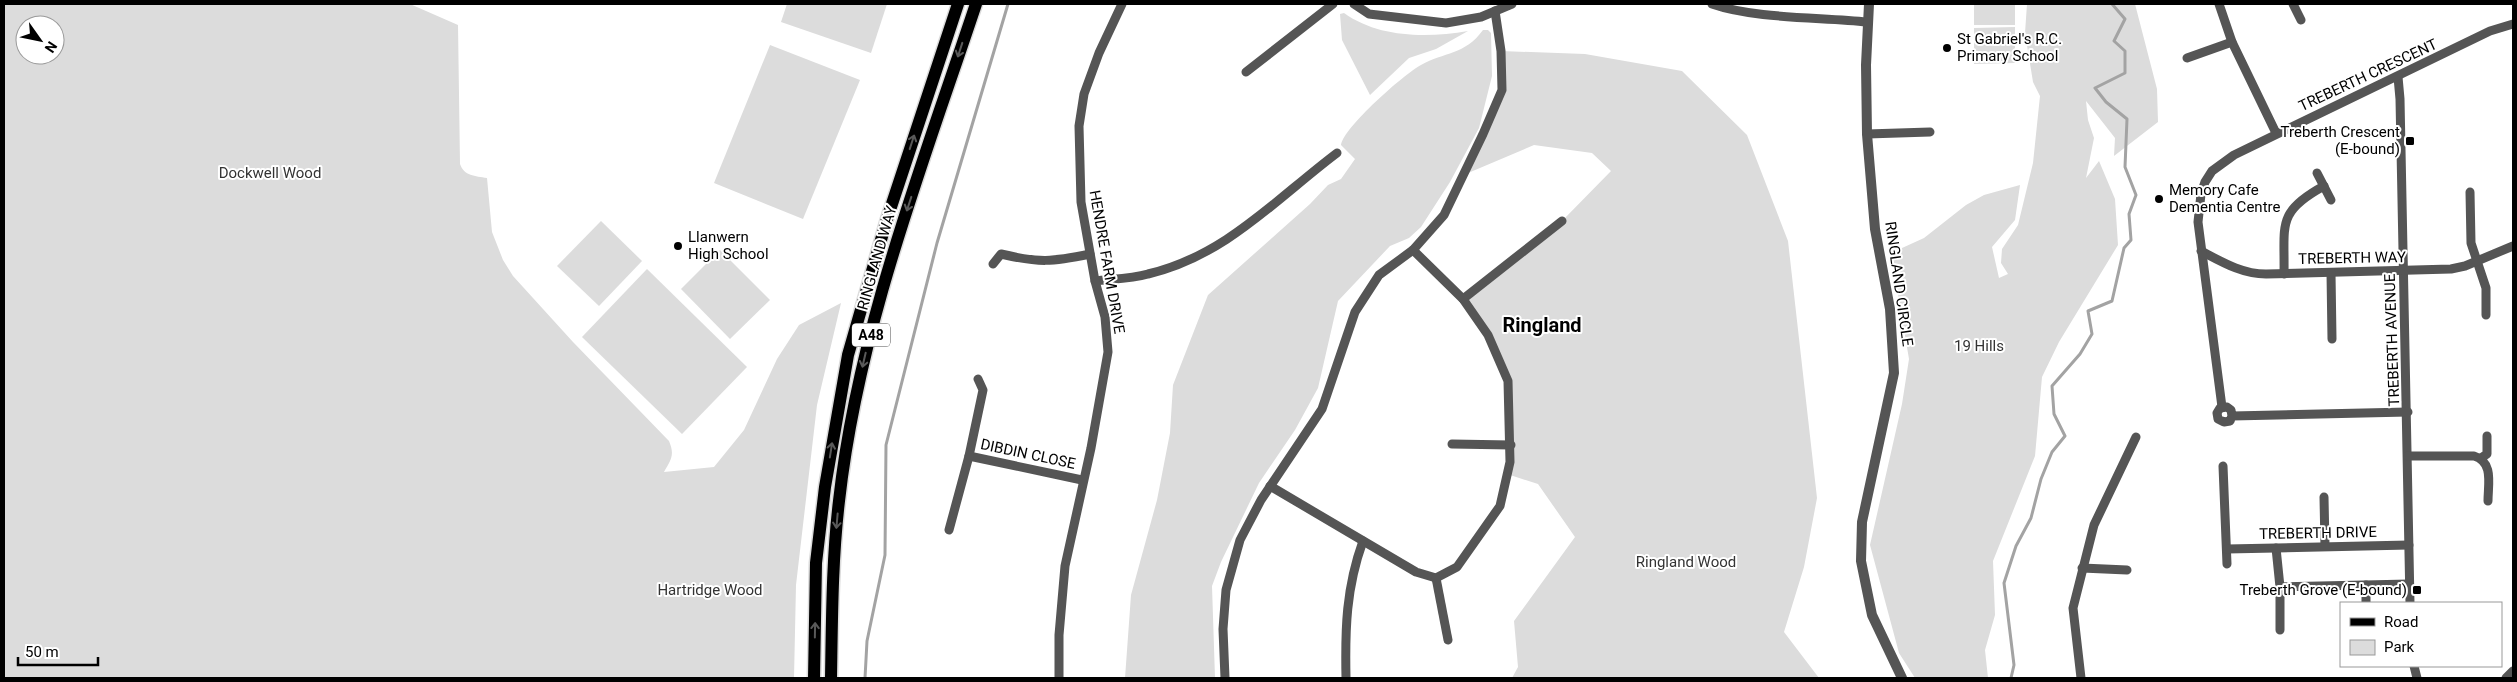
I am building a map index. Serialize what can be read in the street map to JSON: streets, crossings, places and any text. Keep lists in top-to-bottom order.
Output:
{
  "streets": {
    "main road": ["RINGLAND WAY", "A48"],
    "street": [
      "TREBERTH CRESCENT",
      "TREBERTH WAY",
      "HENDRE FARM DRIVE",
      "RINGLAND CIRCLE",
      "TREBERTH AVENUE",
      "DIBDIN CLOSE",
      "TREBERTH DRIVE"
    ]
  },
  "crossings": [
    ["TREBERTH CRESCENT", "TREBERTH WAY"],
    ["TREBERTH CRESCENT", "TREBERTH AVENUE"],
    ["TREBERTH WAY", "TREBERTH AVENUE"],
    ["HENDRE FARM DRIVE", "DIBDIN CLOSE"],
    ["TREBERTH AVENUE", "TREBERTH DRIVE"]
  ],
  "districts": ["Ringland"],
  "parks": [
    "Dockwell Wood",
    "19 Hills",
    "Ringland Wood",
    "Hartridge Wood"
  ],
  "places": {
    "other": ["St Gabriel's R.C. Primary School", "Memory Cafe Dementia Centre", "Llanwern High School"],
    "transit": ["Treberth Crescent (E-bound)", "Treberth Grove (E-bound)"]
  },
  "legend": ["Road", "Park"],
  "scale_bar": "50 m",
  "north": "bottom right"
}
